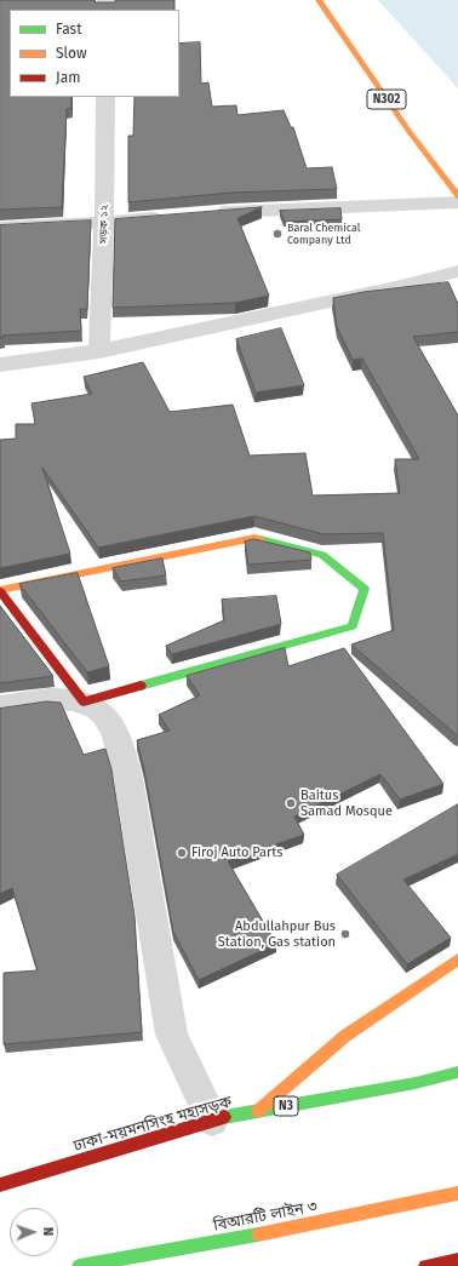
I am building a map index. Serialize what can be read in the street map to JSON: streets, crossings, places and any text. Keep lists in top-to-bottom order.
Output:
{
  "streets": {
    "main road": [
      "N302",
      "N3",
      "ঢাকা-ময়মনসিংহ মহাসড়ক",
      "বিআরটি লাইন ৩"
    ],
    "street": ["সড়ক ১২"]
  },
  "places": [
    "Baral Chemical Company Ltd",
    "Baitus Samad Mosque",
    "Firoj Auto Parts",
    "Abdullahpur Bus Station, Gas station"
  ],
  "legend": ["Fast", "Slow", "Jam"],
  "north": "right"
}
